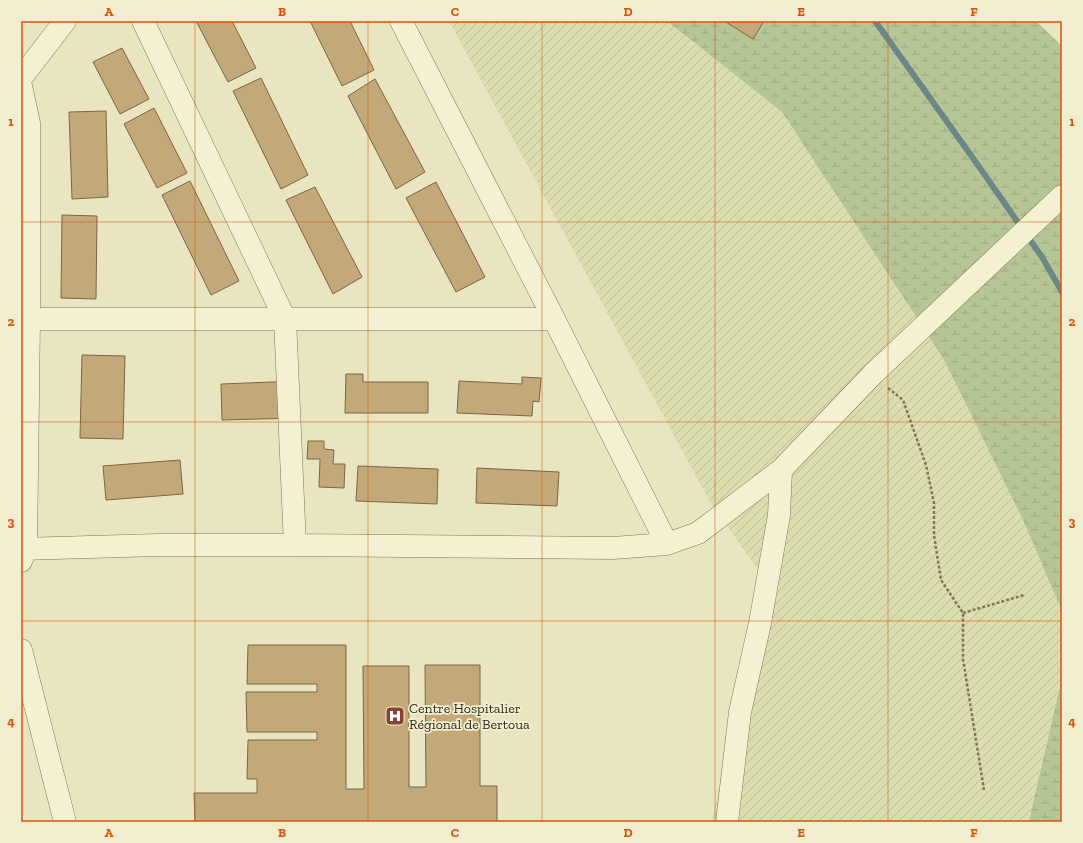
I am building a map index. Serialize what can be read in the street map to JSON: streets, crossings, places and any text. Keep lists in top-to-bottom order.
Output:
{
  "places": {
    "hospital": ["Centre Hospitalier Régional de Bertoua"]
  },
  "grid": {
    "columns": [
      "A",
      "B",
      "C",
      "D",
      "E",
      "F"
    ],
    "rows": [
      "1",
      "2",
      "3",
      "4"
    ]
  }
}
